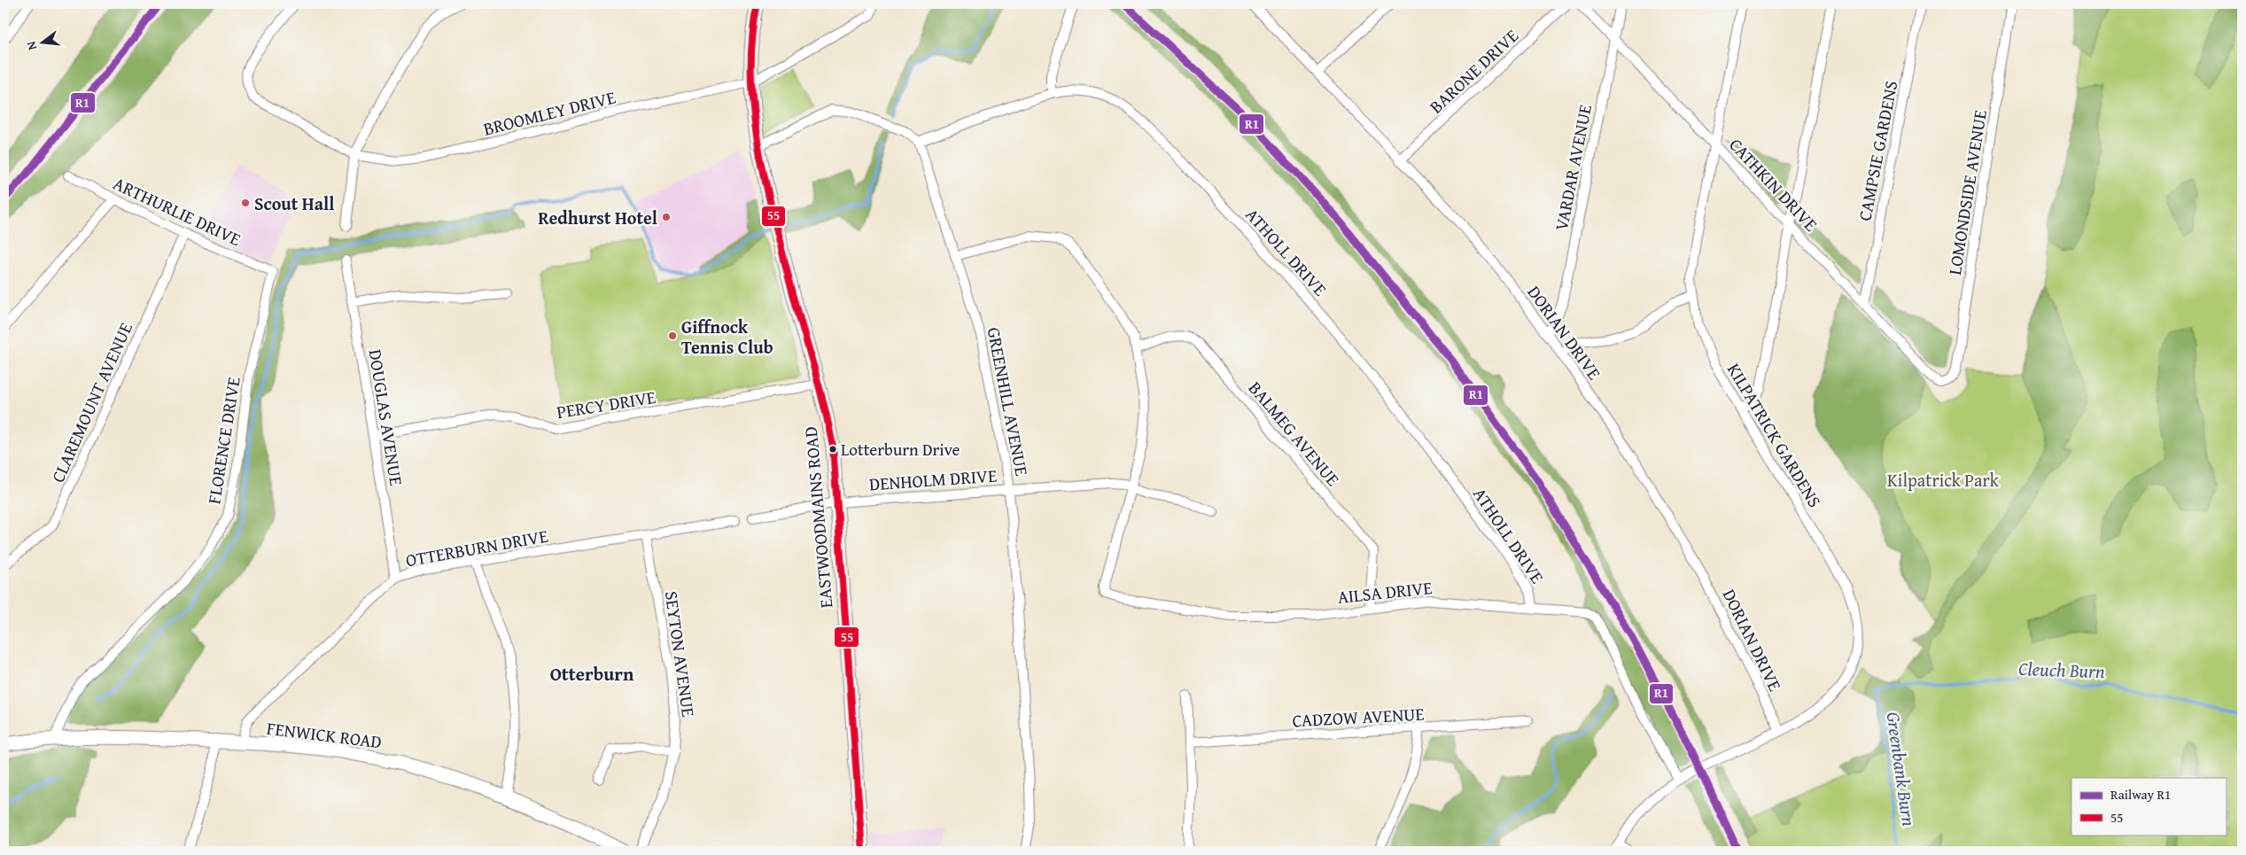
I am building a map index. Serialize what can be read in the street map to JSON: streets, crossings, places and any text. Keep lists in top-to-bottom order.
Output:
{
  "streets": {
    "main road": ["EASTWOODMAINS ROAD", "FENWICK ROAD"],
    "street": [
      "BARONE DRIVE",
      "BROOMLEY DRIVE",
      "CAMPSIE GARDENS",
      "VARDAR AVENUE",
      "CATHKIN DRIVE",
      "LOMONDSIDE AVENUE",
      "ARTHURLIE DRIVE",
      "ATHOLL DRIVE",
      "DORIAN DRIVE",
      "GREENHILL AVENUE",
      "CLAREMOUNT AVENUE",
      "PERCY DRIVE",
      "DOUGLAS AVENUE",
      "BALMEG AVENUE",
      "KILPATRICK GARDENS",
      "FLORENCE DRIVE",
      "DENHOLM DRIVE",
      "OTTERBURN DRIVE",
      "AILSA DRIVE",
      "SEYTON AVENUE",
      "CADZOW AVENUE"
    ]
  },
  "crossings": [
    ["BARONE DRIVE", "DORIAN DRIVE"],
    ["BROOMLEY DRIVE", "EASTWOODMAINS ROAD"],
    ["CAMPSIE GARDENS", "CATHKIN DRIVE"],
    ["VARDAR AVENUE", "CATHKIN DRIVE"],
    ["VARDAR AVENUE", "DORIAN DRIVE"],
    ["CATHKIN DRIVE", "LOMONDSIDE AVENUE"],
    ["CATHKIN DRIVE", "KILPATRICK GARDENS"],
    ["ARTHURLIE DRIVE", "CLAREMOUNT AVENUE"],
    ["ARTHURLIE DRIVE", "FLORENCE DRIVE"],
    ["ATHOLL DRIVE", "GREENHILL AVENUE"],
    ["ATHOLL DRIVE", "AILSA DRIVE"],
    ["DORIAN DRIVE", "KILPATRICK GARDENS"],
    ["GREENHILL AVENUE", "DENHOLM DRIVE"],
    ["PERCY DRIVE", "DOUGLAS AVENUE"],
    ["PERCY DRIVE", "EASTWOODMAINS ROAD"],
    ["DOUGLAS AVENUE", "OTTERBURN DRIVE"],
    ["BALMEG AVENUE", "AILSA DRIVE"],
    ["KILPATRICK GARDENS", "AILSA DRIVE"],
    ["FLORENCE DRIVE", "FENWICK ROAD"],
    ["DENHOLM DRIVE", "EASTWOODMAINS ROAD"],
    ["DENHOLM DRIVE", "AILSA DRIVE"],
    ["OTTERBURN DRIVE", "SEYTON AVENUE"],
    ["OTTERBURN DRIVE", "FENWICK ROAD"]
  ],
  "districts": ["Otterburn"],
  "water": ["Cleuch Burn", "Greenbank Burn"],
  "parks": ["Kilpatrick Park"],
  "places": [
    "Scout Hall",
    "Redhurst Hotel",
    "Giffnock Tennis Club",
    "Lotterburn Drive"
  ],
  "lines": ["rail line R1", "transit line 55"],
  "legend": ["Railway R1", "55"],
  "north": "left"
}
